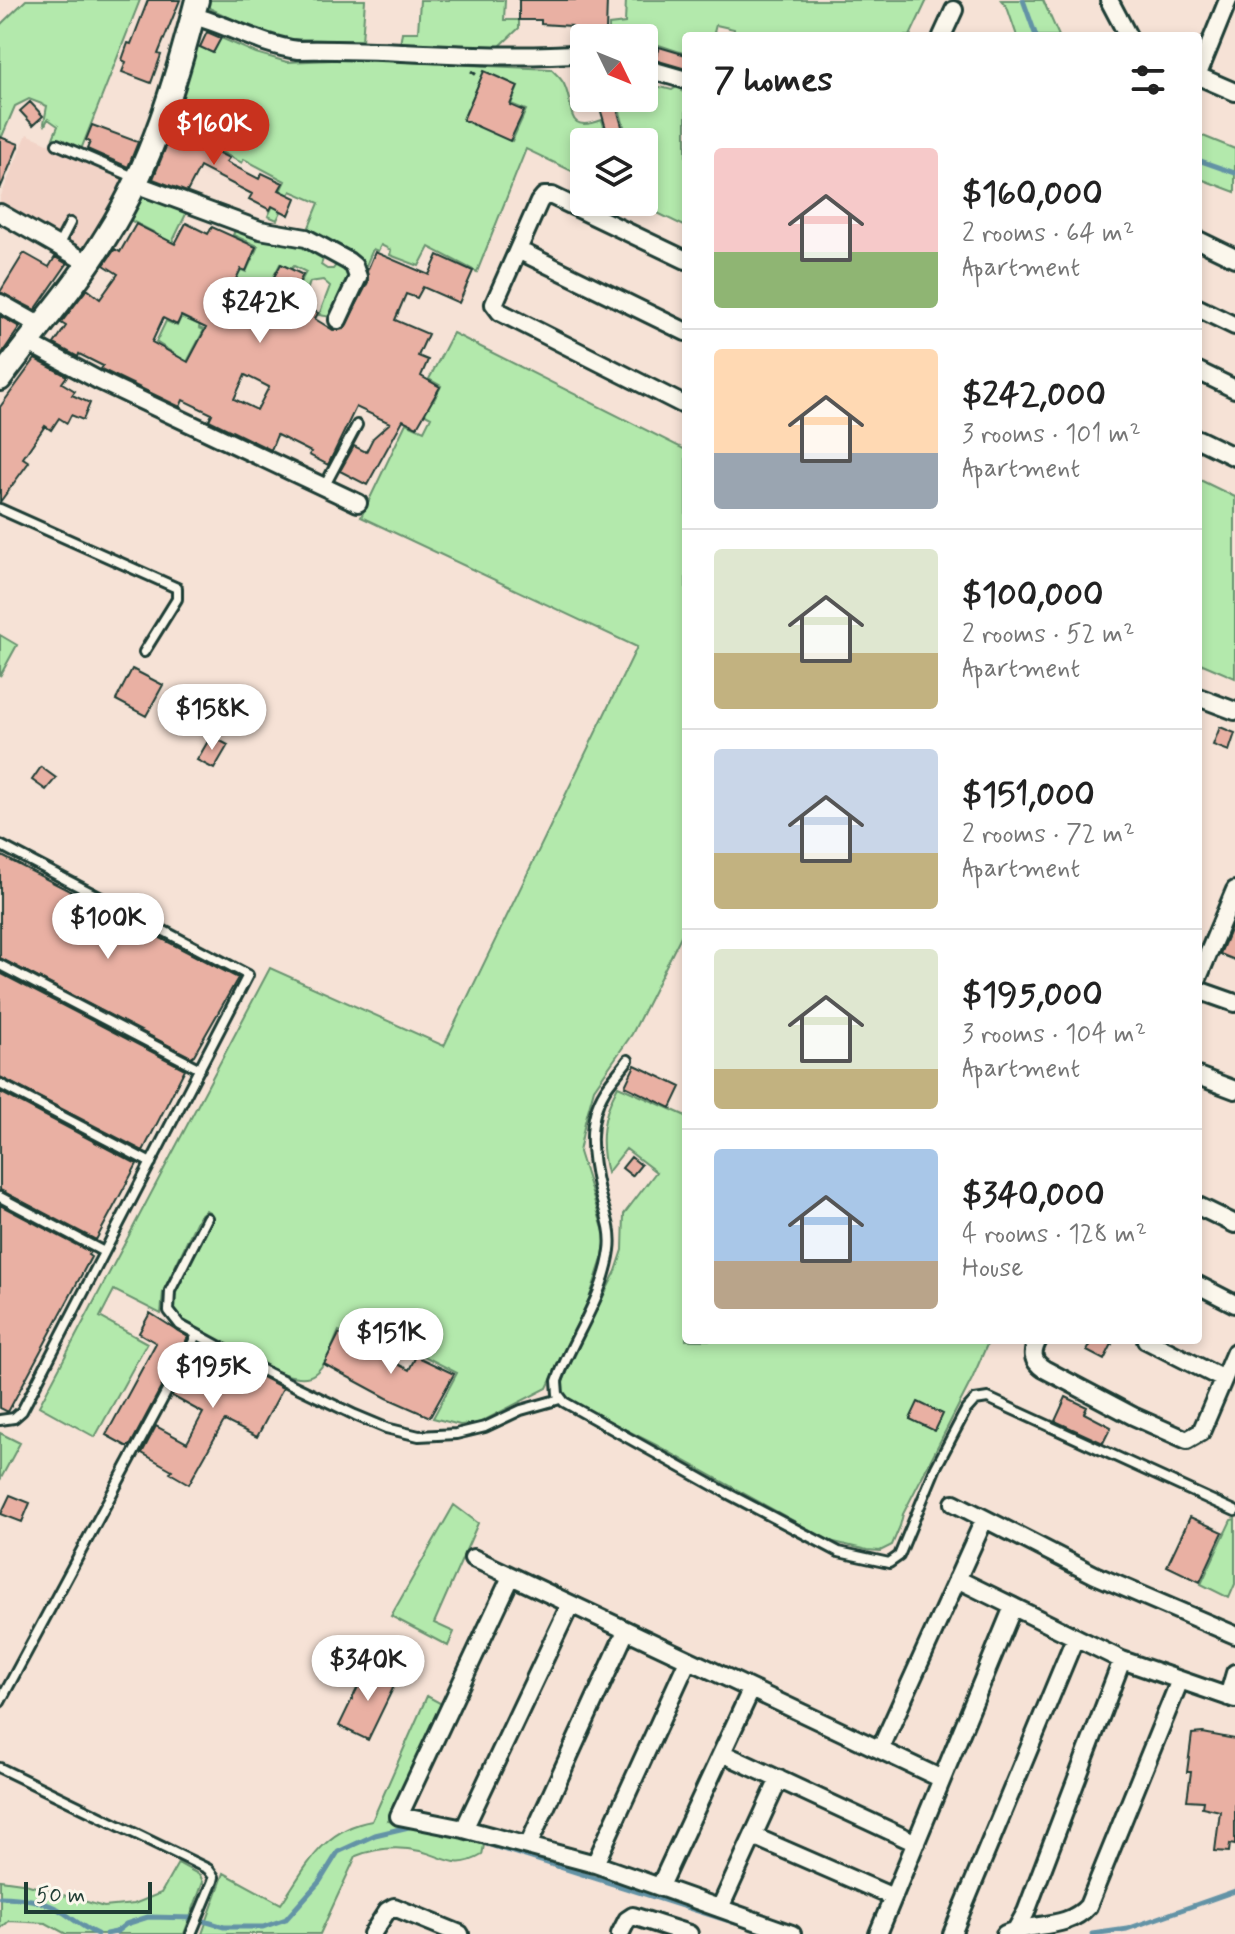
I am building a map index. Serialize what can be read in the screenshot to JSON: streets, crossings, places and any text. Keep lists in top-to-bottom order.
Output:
{
  "scale_bar": "50 m",
  "north": "bottom right",
  "page": {
    "heading": "7 homes",
    "price": [
      "$160K",
      "$242K",
      "$158K",
      "$100K",
      "$151K",
      "$195K",
      "$340K"
    ],
    "list": [
      {
        "name": "$160,000",
        "note": "2 rooms · 64 m² · Apartment"
      },
      {
        "name": "$242,000",
        "note": "3 rooms · 101 m² · Apartment"
      },
      {
        "name": "$100,000",
        "note": "2 rooms · 52 m² · Apartment"
      },
      {
        "name": "$151,000",
        "note": "2 rooms · 72 m² · Apartment"
      },
      {
        "name": "$195,000",
        "note": "3 rooms · 104 m² · Apartment"
      },
      {
        "name": "$340,000",
        "note": "4 rooms · 128 m² · House"
      }
    ],
    "scale": "50 m"
  }
}
